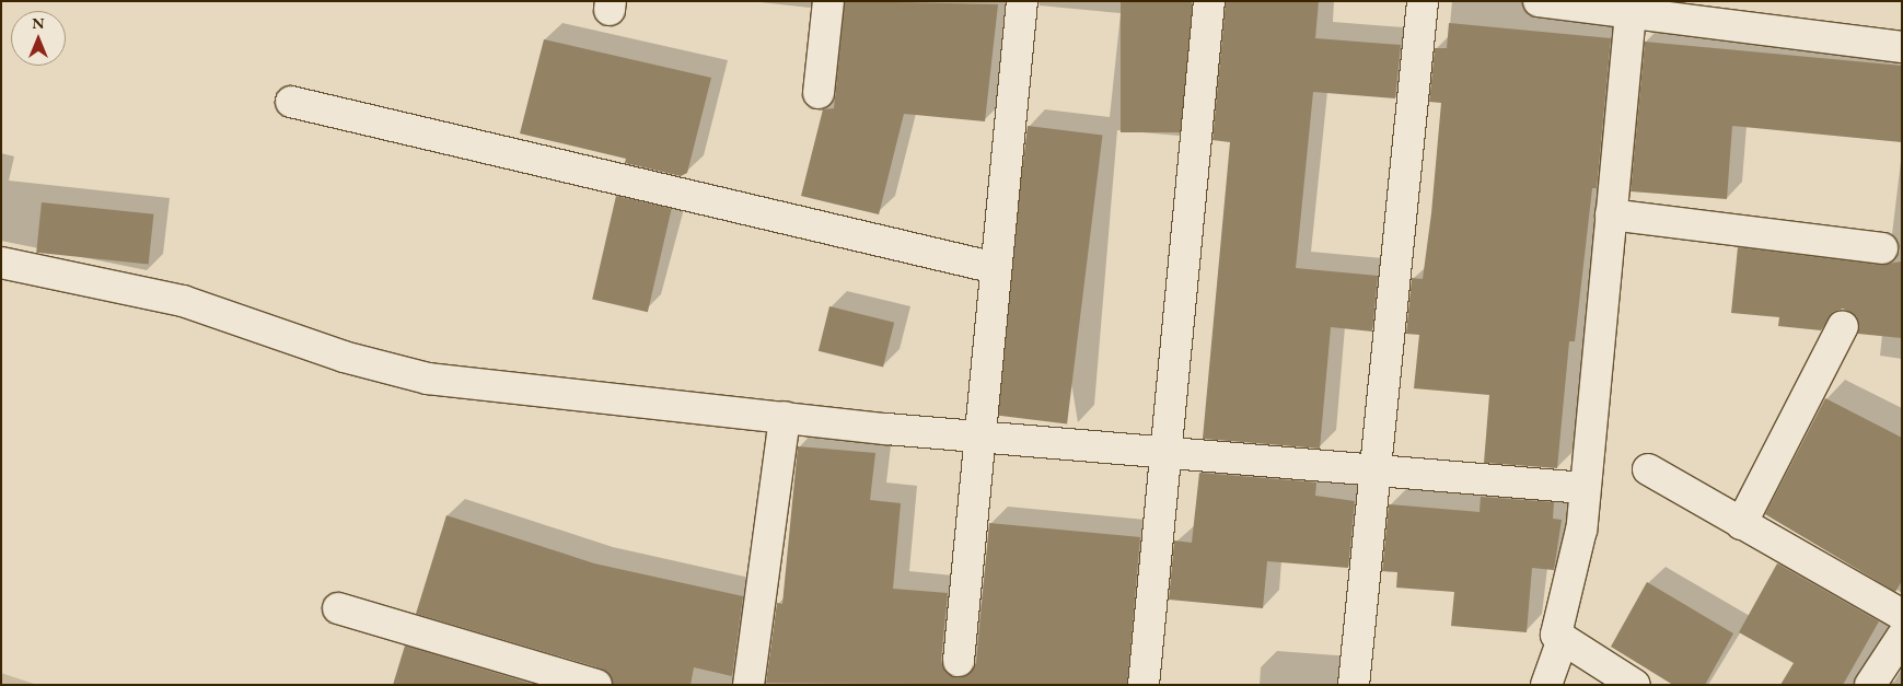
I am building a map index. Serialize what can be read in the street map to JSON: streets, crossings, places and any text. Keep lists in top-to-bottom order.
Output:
{
  "north": "top"
}
